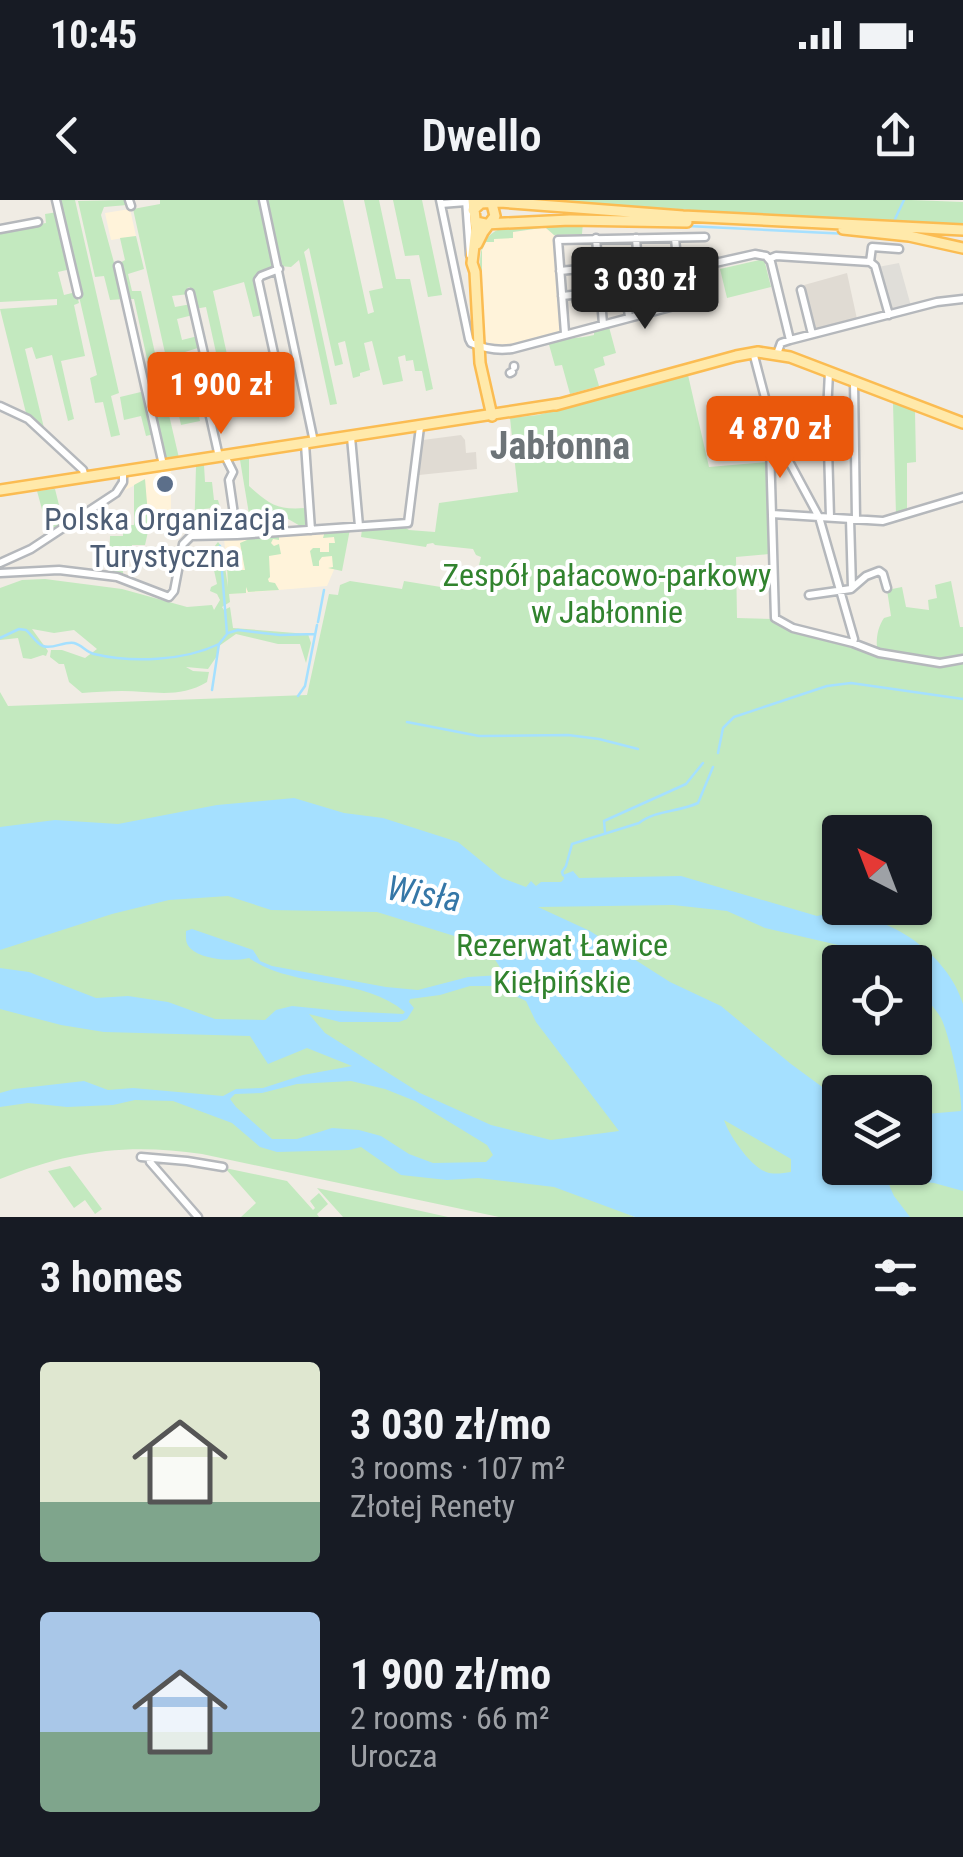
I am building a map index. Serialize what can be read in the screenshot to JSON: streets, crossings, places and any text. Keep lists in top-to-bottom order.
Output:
{
  "districts": ["Jabłonna"],
  "water": ["Wisła"],
  "parks": ["Zespół pałacowo-parkowy w Jabłonnie", "Rezerwat Ławice Kiełpińskie"],
  "places": ["Polska Organizacja Turystyczna"],
  "north": "top left",
  "page": {
    "status": "10:45",
    "header": "Dwello",
    "price": ["3 030 zł", "1 900 zł", "4 870 zł"],
    "heading": "3 homes",
    "list": [
      {
        "name": "3 030 zł/mo",
        "note": "3 rooms · 107 m² · Złotej Renety"
      },
      {
        "name": "1 900 zł/mo",
        "note": "2 rooms · 66 m² · Urocza"
      }
    ]
  }
}
